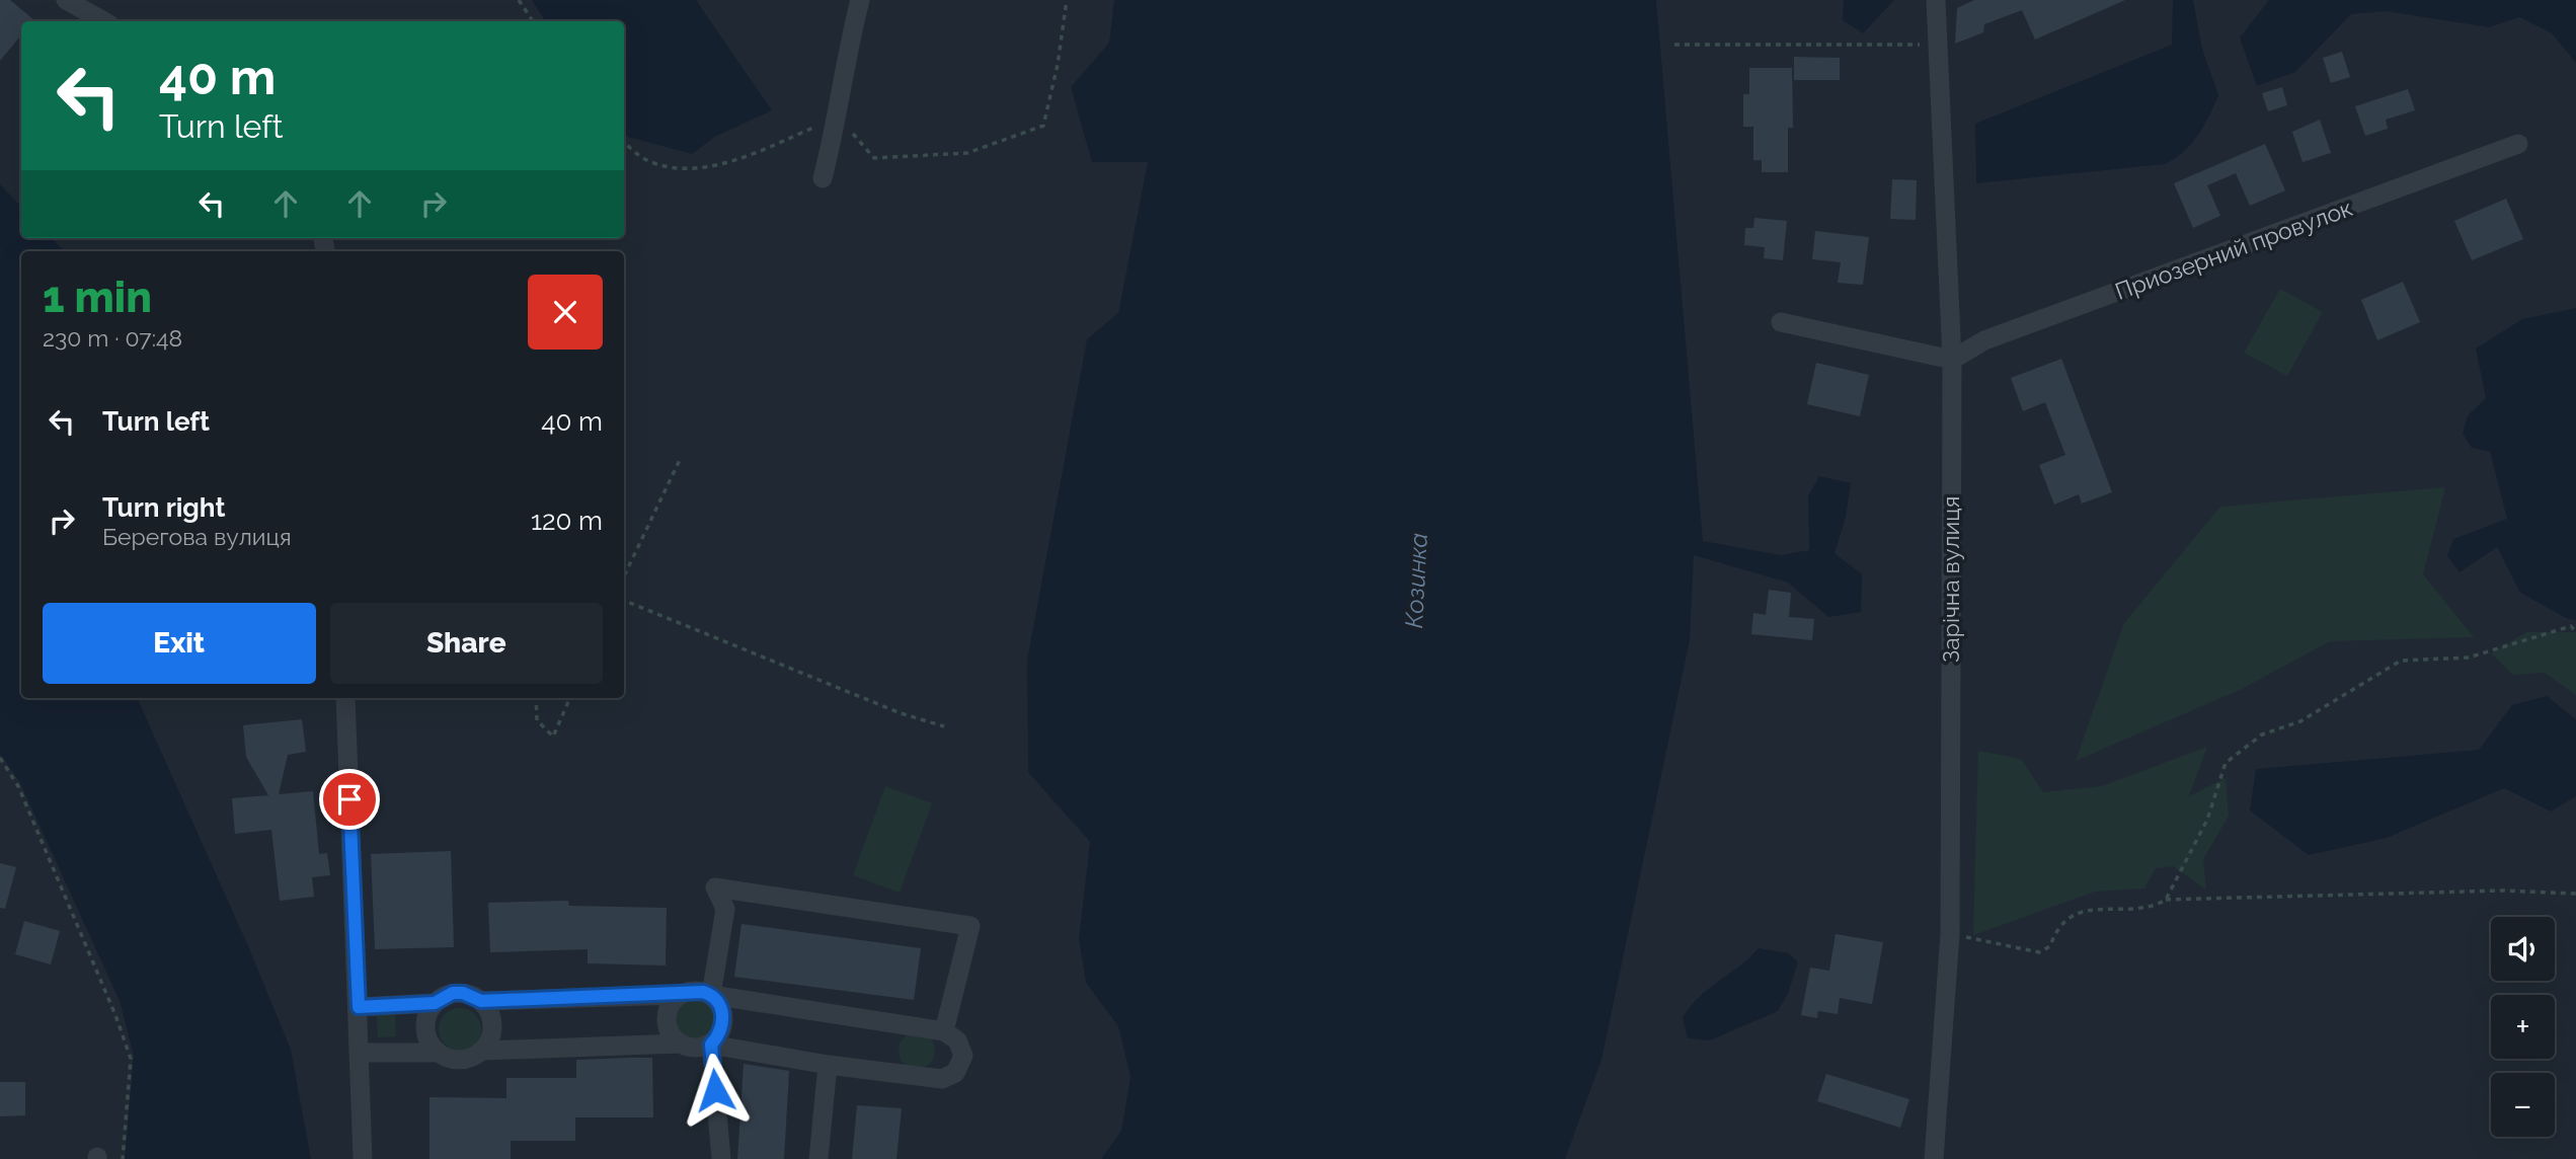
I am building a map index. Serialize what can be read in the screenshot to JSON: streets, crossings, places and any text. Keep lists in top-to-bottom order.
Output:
{
  "streets": {
    "street": ["Приозерний провулок", "Зарічна вулиця"]
  },
  "crossings": [
    ["Приозерний провулок", "Зарічна вулиця"]
  ],
  "water": ["Козинка"],
  "page": {
    "turn": ["40 m", "Turn left"],
    "heading": ["1 min", "230 m · 07:48"],
    "list": [
      {
        "name": "Turn left",
        "value": "40 m"
      },
      {
        "name": "Turn right",
        "note": "Берегова вулиця",
        "value": "120 m"
      }
    ],
    "buttons": ["Exit", "Share"],
    "map_buttons": ["+", "−"]
  }
}
